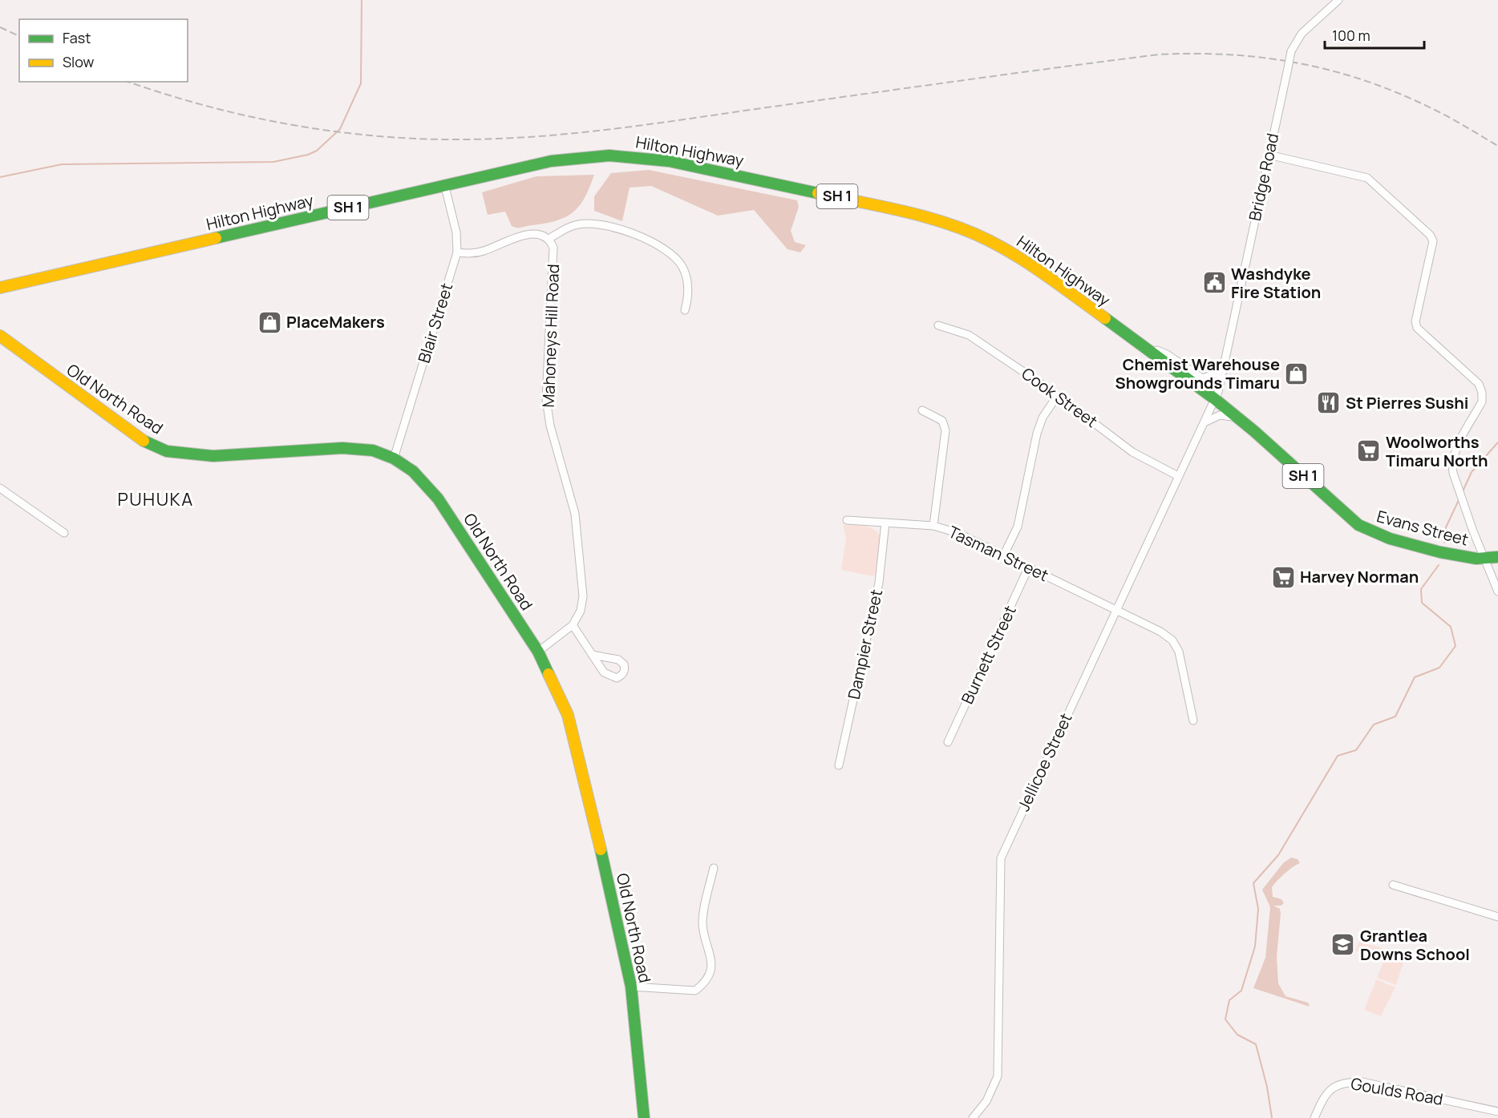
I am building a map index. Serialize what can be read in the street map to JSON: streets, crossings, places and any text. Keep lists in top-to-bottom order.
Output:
{
  "streets": {
    "main road": [
      "Hilton Highway",
      "SH 1",
      "Old North Road",
      "Evans Street"
    ],
    "street": [
      "Bridge Road",
      "Blair Street",
      "Mahoneys Hill Road",
      "Cook Street",
      "Tasman Street",
      "Dampier Street",
      "Burnett Street",
      "Jellicoe Street",
      "Goulds Road"
    ]
  },
  "crossings": [
    ["Hilton Highway", "Bridge Road"],
    ["Hilton Highway", "Blair Street"],
    ["Hilton Highway", "Evans Street"],
    ["Hilton Highway", "Jellicoe Street"],
    ["Bridge Road", "Evans Street"],
    ["Bridge Road", "Jellicoe Street"],
    ["Blair Street", "Old North Road"],
    ["Cook Street", "Jellicoe Street"],
    ["Evans Street", "Jellicoe Street"],
    ["Tasman Street", "Dampier Street"],
    ["Tasman Street", "Burnett Street"],
    ["Tasman Street", "Jellicoe Street"]
  ],
  "districts": ["PUHUKA"],
  "places": {
    "public building": ["Washdyke Fire Station"],
    "shop": ["PlaceMakers", "Chemist Warehouse Showgrounds Timaru"],
    "restaurant": ["St Pierres Sushi"],
    "supermarket": ["Woolworths Timaru North", "Harvey Norman"],
    "school or university": ["Grantlea Downs School"]
  },
  "legend": ["Fast", "Slow"],
  "scale_bar": "100 m"
}
